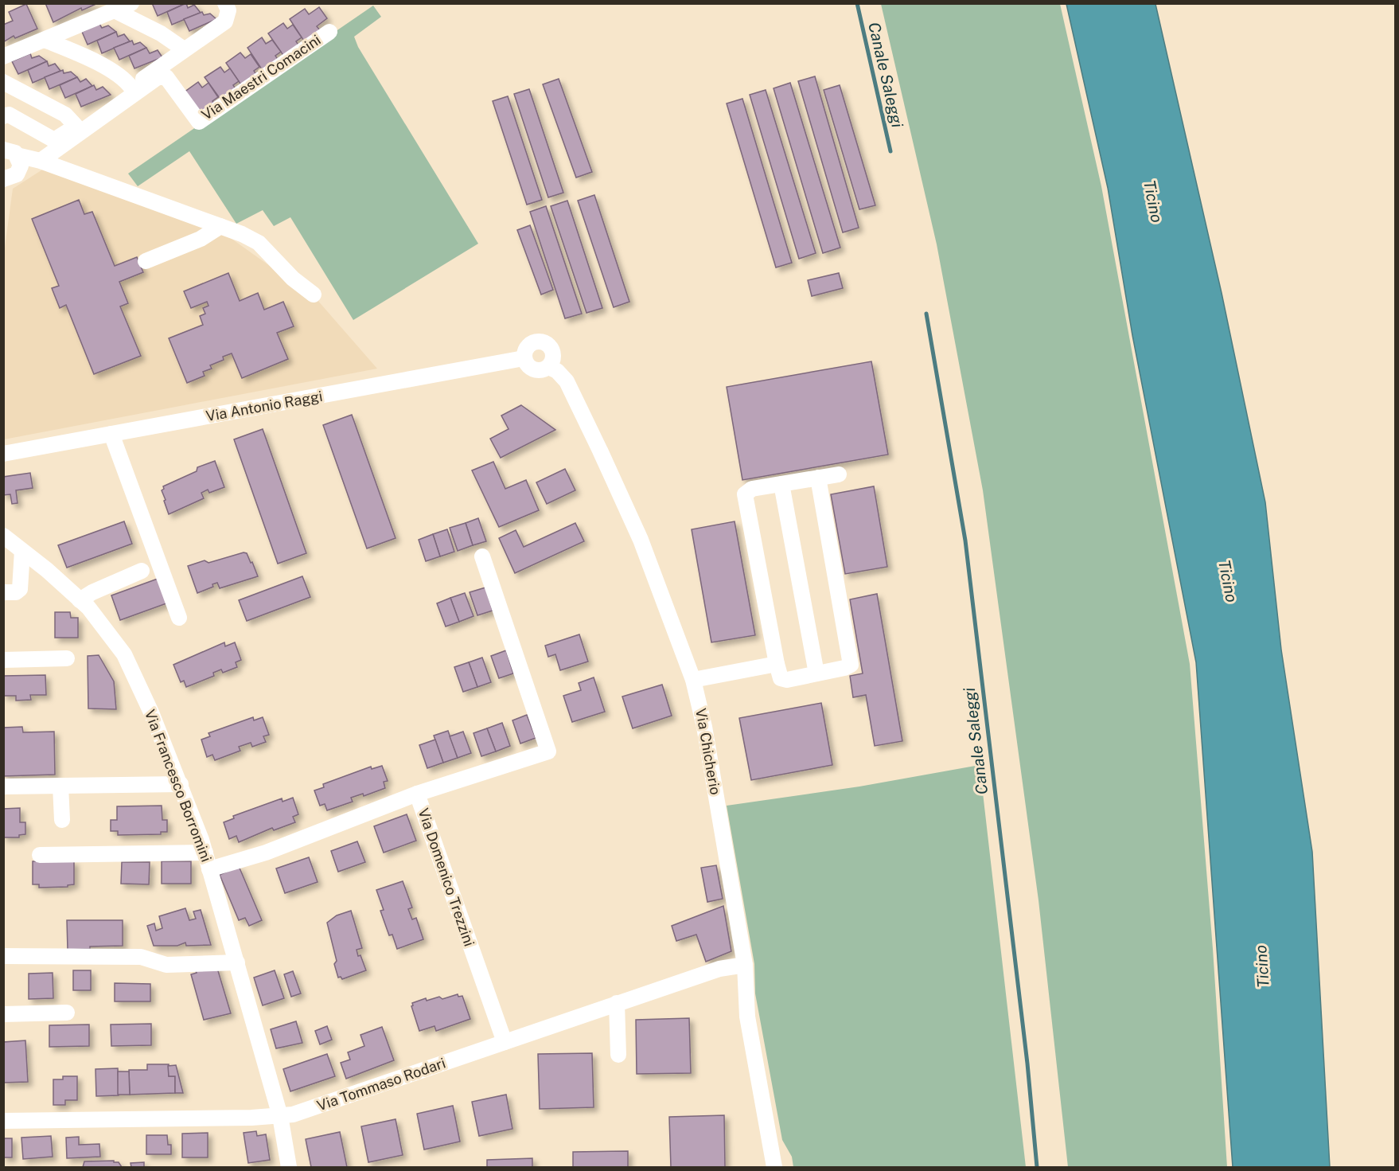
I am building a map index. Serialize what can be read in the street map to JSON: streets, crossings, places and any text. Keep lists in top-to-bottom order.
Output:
{
  "streets": {
    "street": [
      "Via Maestri Comacini",
      "Via Antonio Raggi",
      "Via Chicherio",
      "Via Francesco Borromini",
      "Via Domenico Trezzini",
      "Via Tommaso Rodari"
    ]
  },
  "crossings": [
    ["Via Antonio Raggi", "Via Chicherio"],
    ["Via Chicherio", "Via Tommaso Rodari"],
    ["Via Francesco Borromini", "Via Tommaso Rodari"],
    ["Via Domenico Trezzini", "Via Tommaso Rodari"]
  ],
  "water": ["Canale Saleggi", "Ticino"]
}
